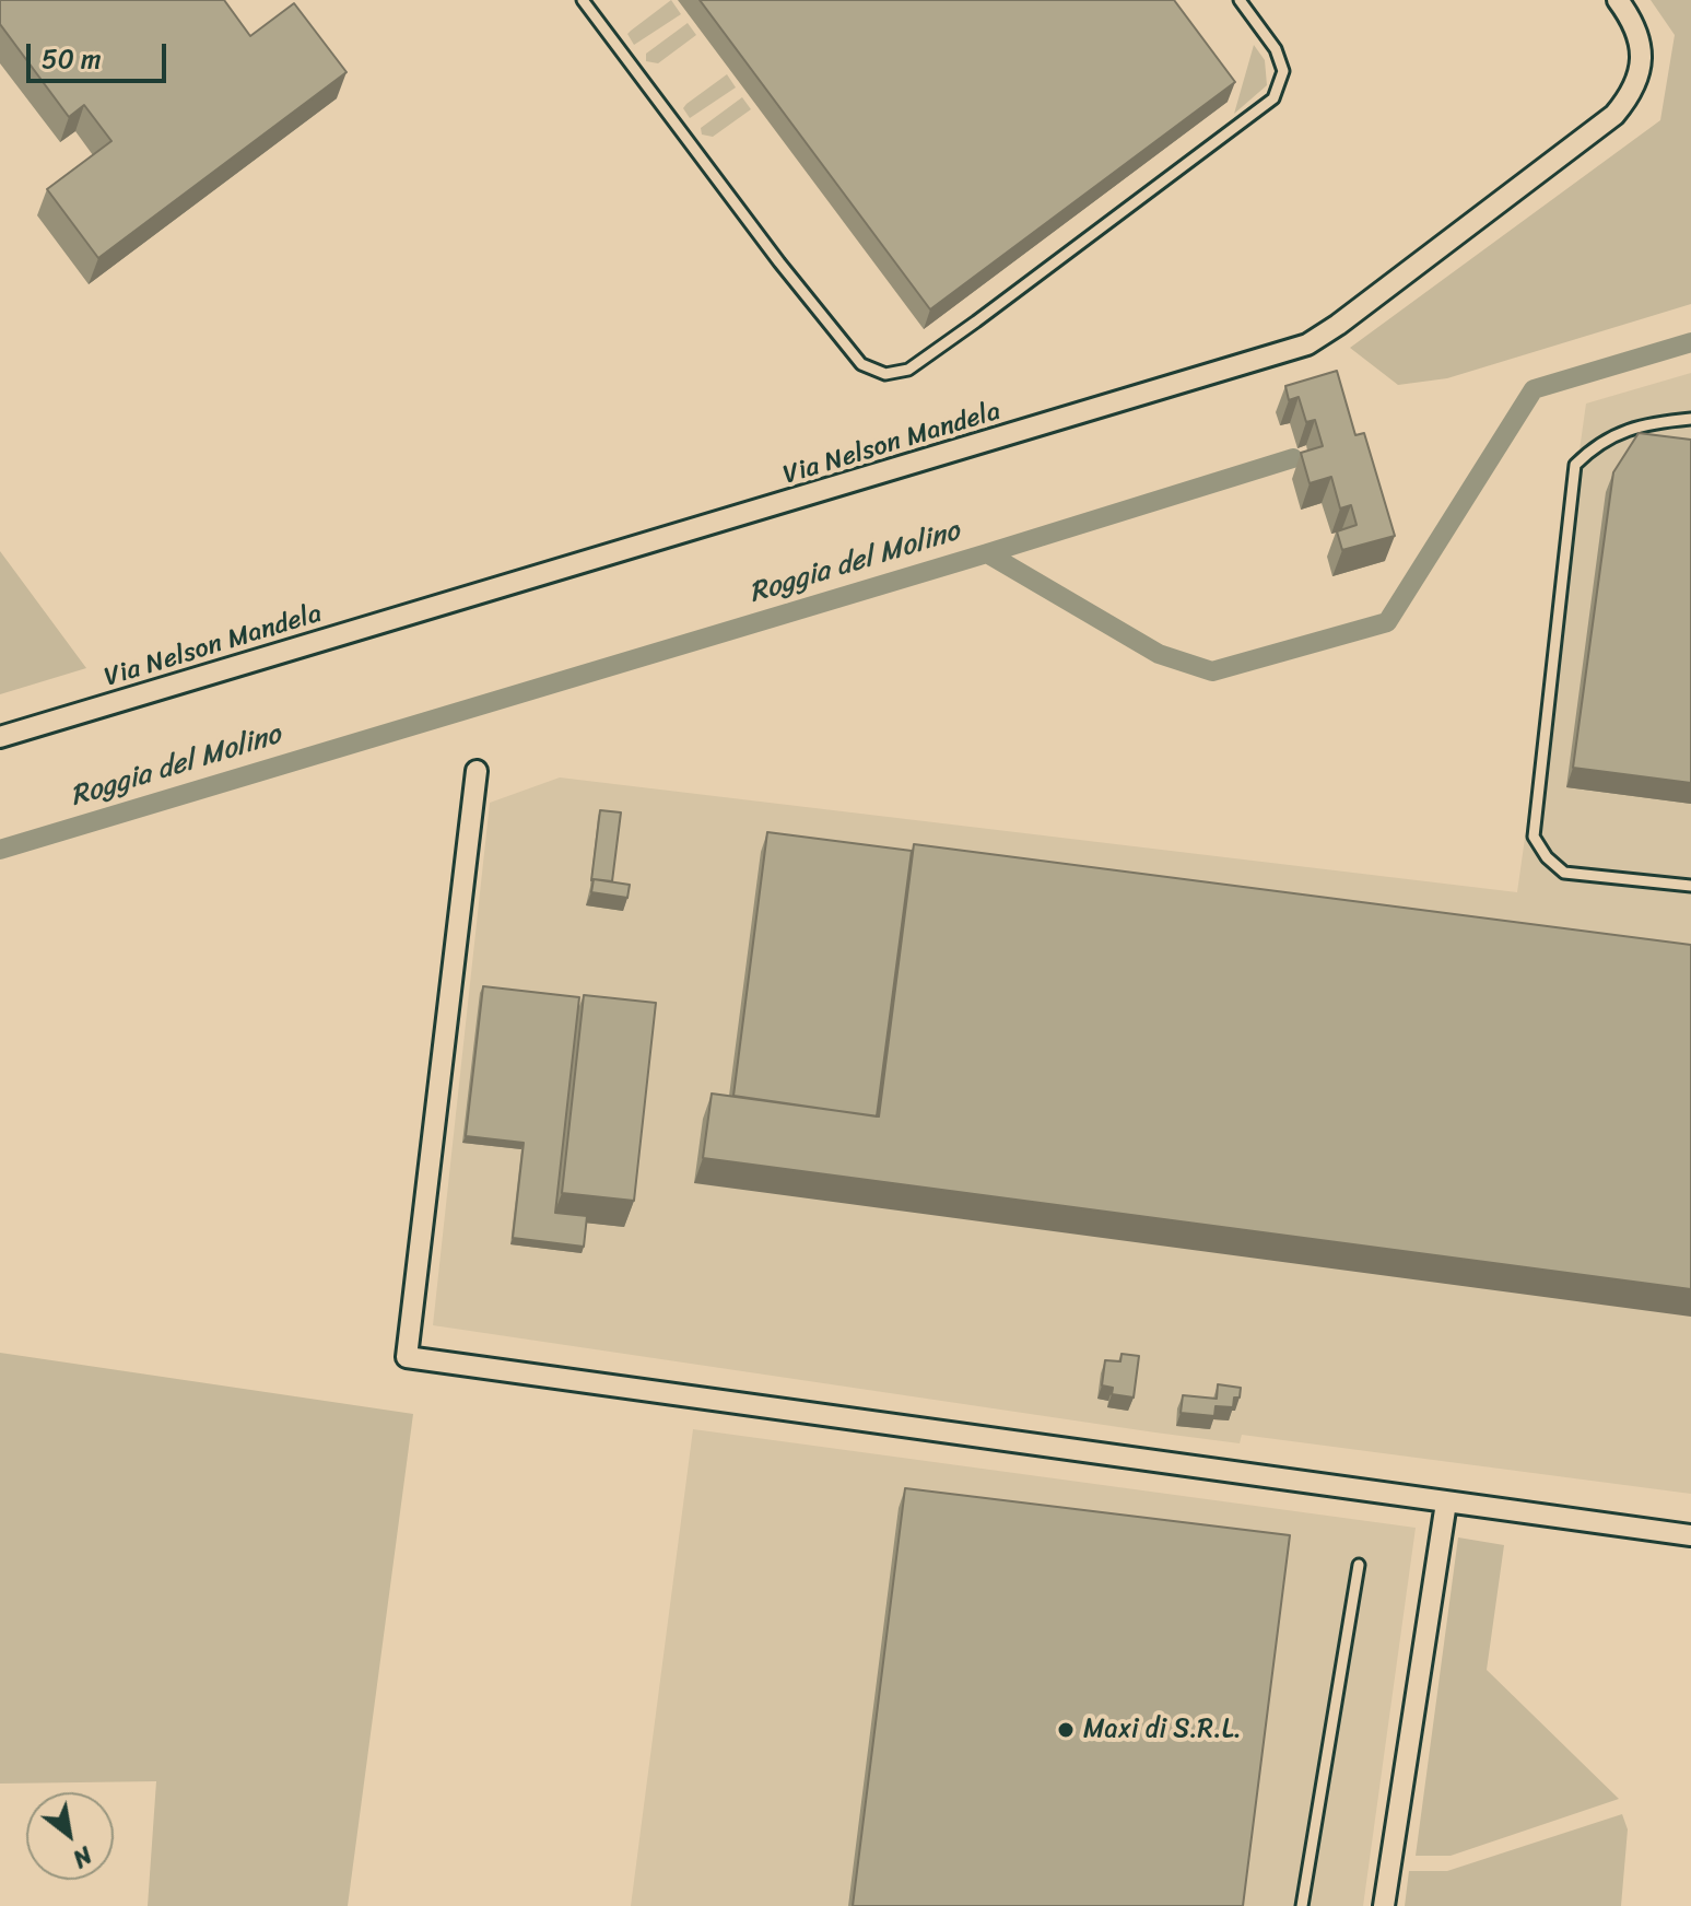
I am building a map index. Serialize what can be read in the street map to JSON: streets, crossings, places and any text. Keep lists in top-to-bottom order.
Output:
{
  "streets": {
    "street": ["Via Nelson Mandela"]
  },
  "water": ["Roggia del Molino"],
  "places": ["Maxi di S.R.L."],
  "scale_bar": "50 m",
  "north": "bottom right"
}
